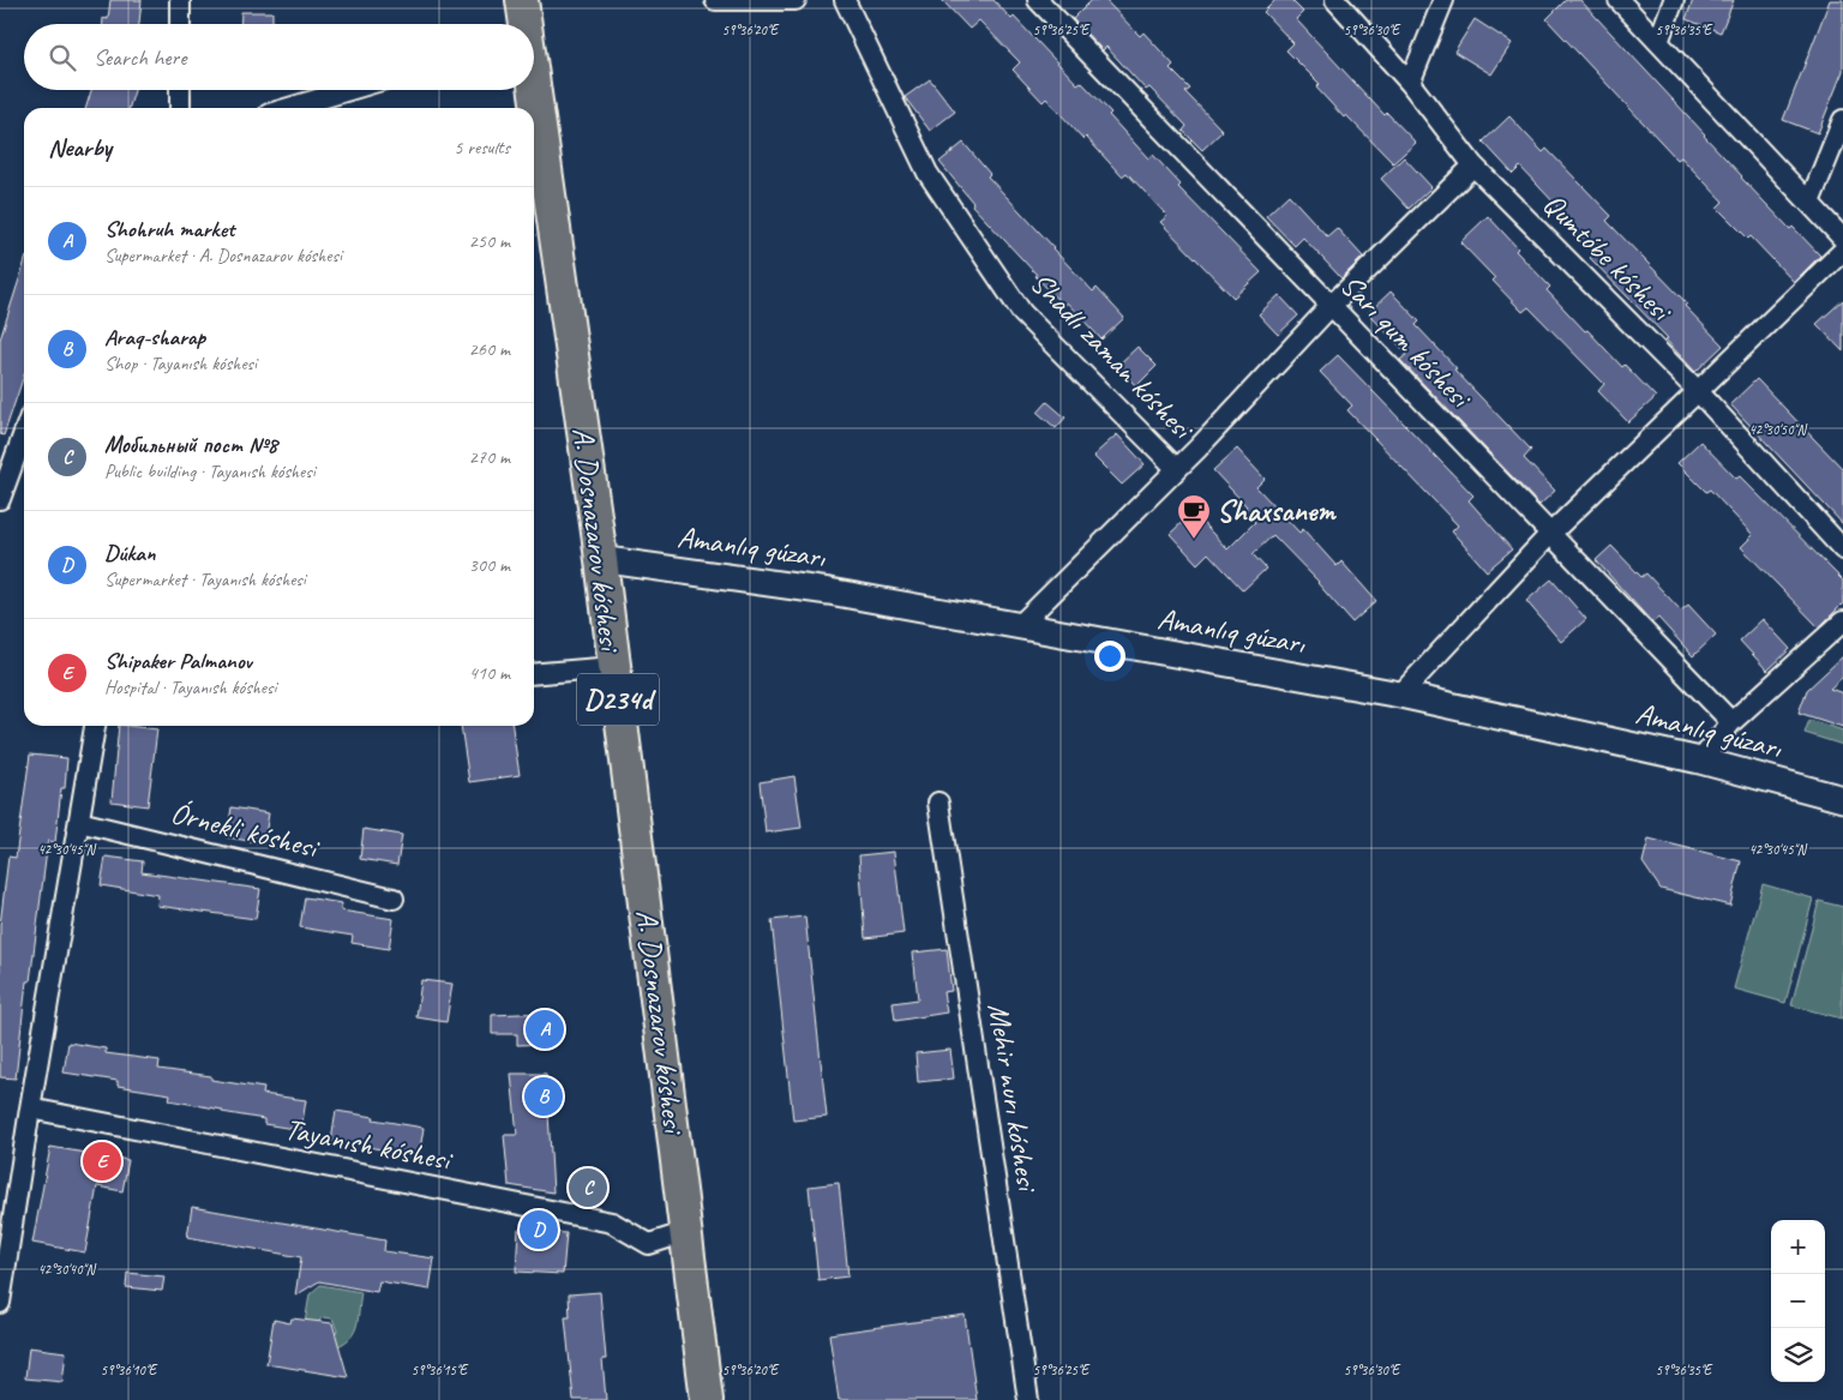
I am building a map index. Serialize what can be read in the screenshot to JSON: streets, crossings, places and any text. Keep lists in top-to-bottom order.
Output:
{
  "streets": {
    "main road": ["A. Dosnazarov kóshesi", "D234d"],
    "street": [
      "Qumtóbe kóshesi",
      "Sarı qum kóshesi",
      "Shadlı zaman kóshesi",
      "Amanlıq gúzarı",
      "Órnekli kóshesi",
      "Mehir nurı kóshesi",
      "Tayanısh kóshesi"
    ]
  },
  "crossings": [
    ["A. Dosnazarov kóshesi", "Amanlıq gúzarı"],
    ["A. Dosnazarov kóshesi", "Tayanısh kóshesi"]
  ],
  "places": {
    "cafe": ["Shaxsanem"]
  },
  "page": {
    "search": "Search here",
    "heading": ["Nearby", "5 results"],
    "list": [
      {
        "mark": "A",
        "name": "Shohruh market",
        "note": "Supermarket · A. Dosnazarov kóshesi",
        "value": "250 m"
      },
      {
        "mark": "B",
        "name": "Araq-sharap",
        "note": "Shop · Tayanısh kóshesi",
        "value": "260 m"
      },
      {
        "mark": "C",
        "name": "Мобильный пост №8",
        "note": "Public building · Tayanısh kóshesi",
        "value": "270 m"
      },
      {
        "mark": "D",
        "name": "Dúkan",
        "note": "Supermarket · Tayanısh kóshesi",
        "value": "300 m"
      },
      {
        "mark": "E",
        "name": "Shipaker Palmanov",
        "note": "Hospital · Tayanısh kóshesi",
        "value": "410 m"
      }
    ],
    "pins": [
      "A",
      "B",
      "E",
      "C",
      "D"
    ],
    "map_buttons": ["+", "−"]
  },
  "coordinates": [
    "59°36'20\"E",
    "59°36'25\"E",
    "59°36'30\"E",
    "59°36'35\"E",
    "42°30'50\"N",
    "42°30'45\"N",
    "42°30'40\"N",
    "59°36'10\"E",
    "59°36'15\"E"
  ]
}
